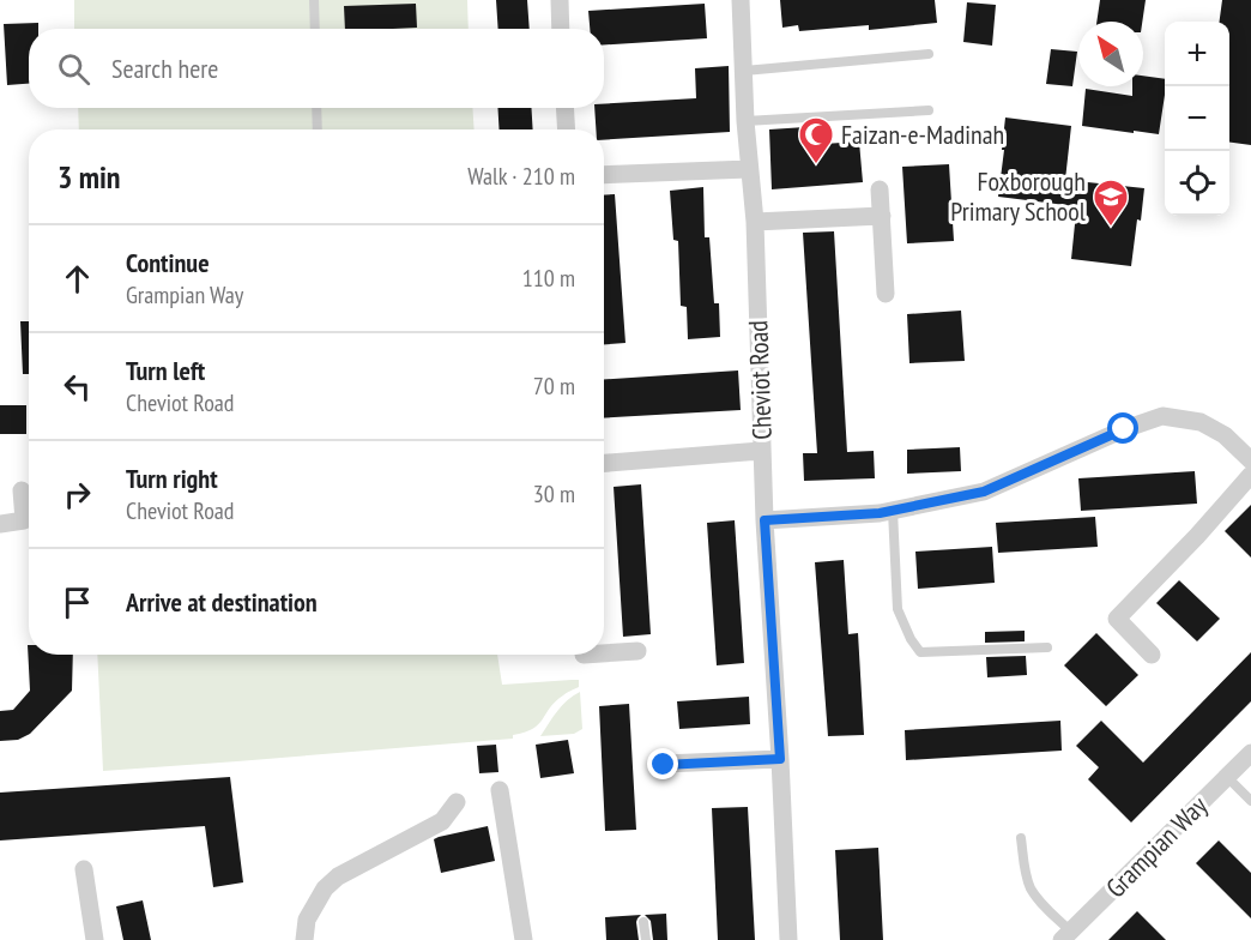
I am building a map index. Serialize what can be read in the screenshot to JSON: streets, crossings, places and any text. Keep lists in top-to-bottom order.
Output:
{
  "streets": {
    "street": ["Cheviot Road", "Grampian Way"]
  },
  "places": {
    "mosque": ["Faizan-e-Madinah"],
    "school or university": ["Foxborough Primary School"]
  },
  "north": "top left",
  "page": {
    "map_buttons": ["+", "−"],
    "search": "Search here",
    "heading": ["3 min", "Walk · 210 m"],
    "list": [
      ["Continue", "Grampian Way", "110 m"],
      ["Turn left", "Cheviot Road", "70 m"],
      ["Turn right", "Cheviot Road", "30 m"],
      "Arrive at destination"
    ]
  }
}
